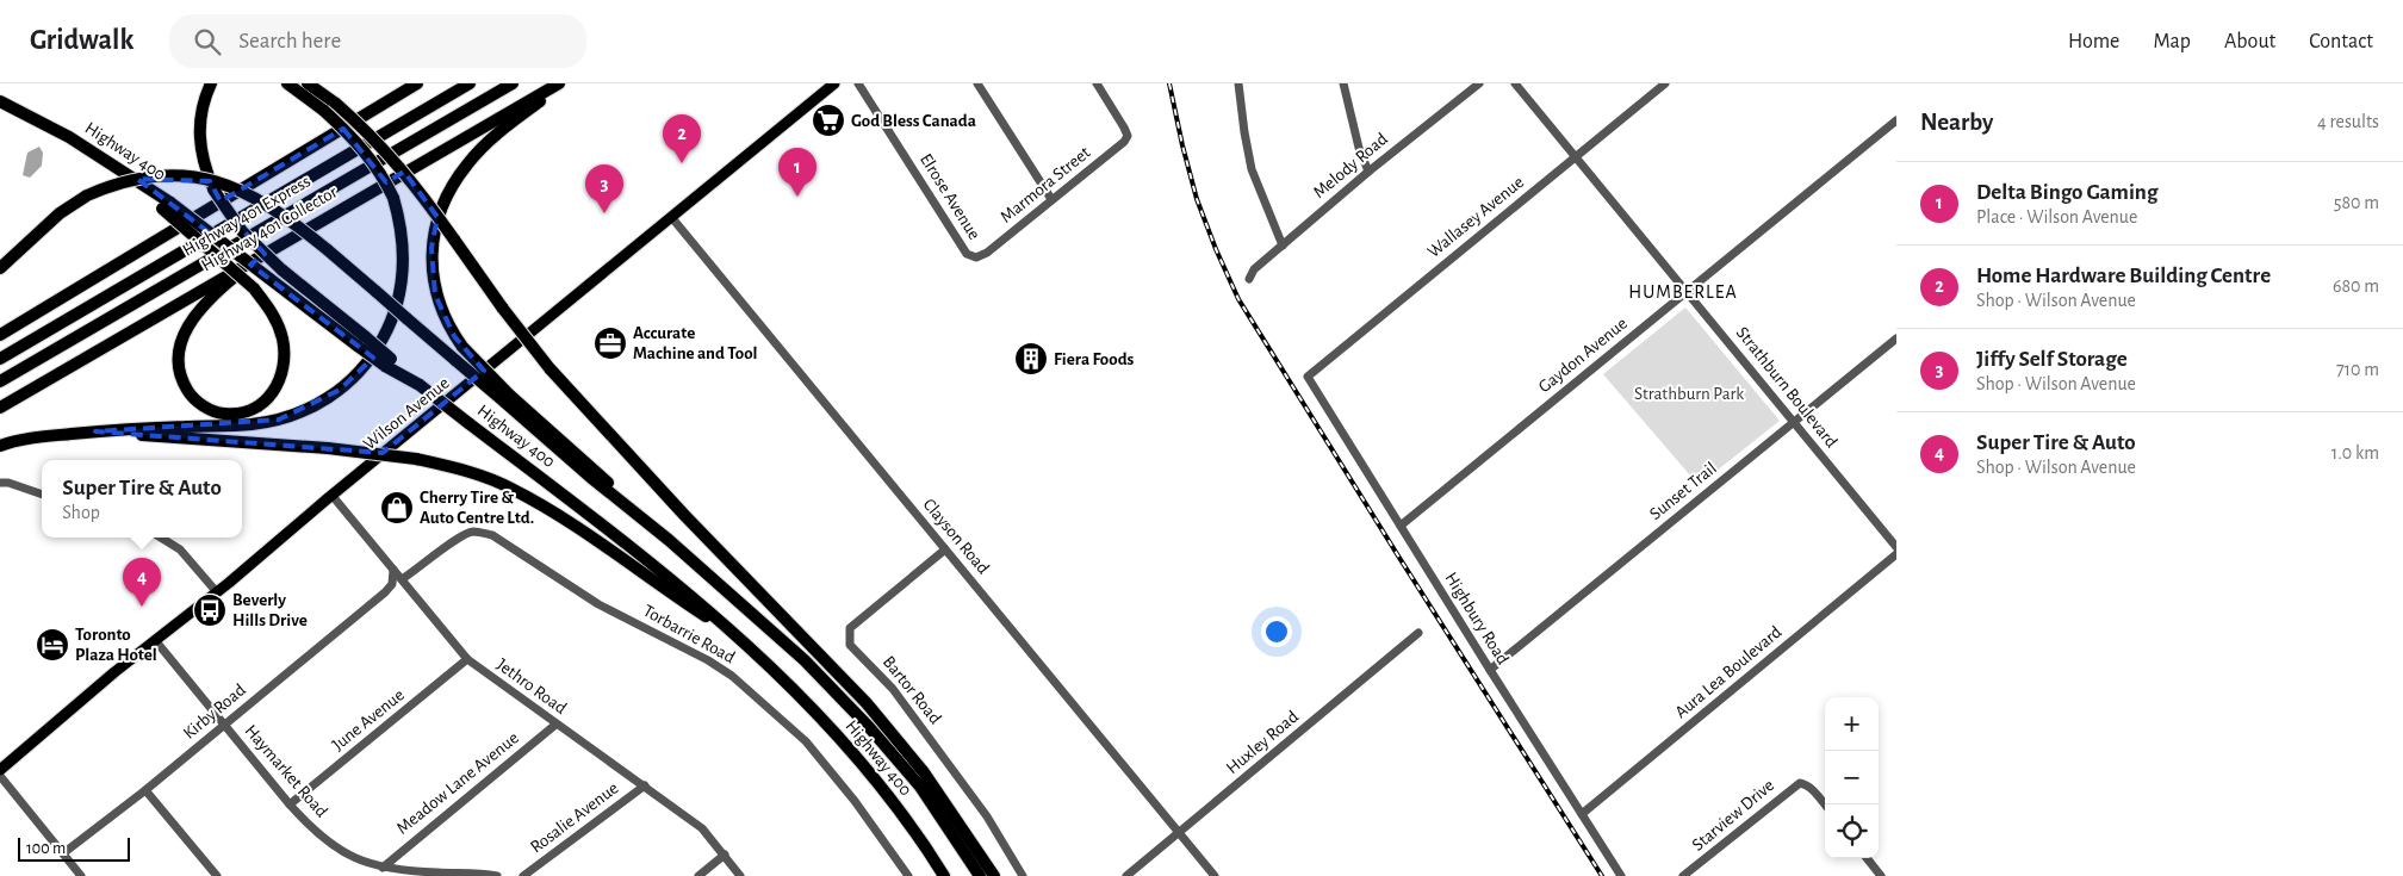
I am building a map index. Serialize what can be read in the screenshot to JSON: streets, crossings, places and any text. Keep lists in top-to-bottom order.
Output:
{
  "streets": {
    "highway": ["Highway 400", "Highway 401 Express", "Highway 401 Collector"],
    "main road": ["Wilson Avenue"],
    "street": [
      "Melody Road",
      "Marmora Street",
      "Elrose Avenue",
      "Wallasey Avenue",
      "Gaydon Avenue",
      "Strathburn Boulevard",
      "Sunset Trail",
      "Clayson Road",
      "Highbury Road",
      "Torbarrie Road",
      "Aura Lea Boulevard",
      "Jethro Road",
      "Bartor Road",
      "Kirby Road",
      "June Avenue",
      "Huxley Road",
      "Haymarket Road",
      "Meadow Lane Avenue",
      "Starview Drive",
      "Rosalie Avenue"
    ]
  },
  "crossings": [
    ["Marmora Street", "Elrose Avenue"],
    ["Wallasey Avenue", "Strathburn Boulevard"],
    ["Wallasey Avenue", "Highbury Road"],
    ["Gaydon Avenue", "Strathburn Boulevard"],
    ["Gaydon Avenue", "Highbury Road"],
    ["Strathburn Boulevard", "Sunset Trail"],
    ["Wilson Avenue", "Clayson Road"],
    ["Wilson Avenue", "Jethro Road"],
    ["Wilson Avenue", "Haymarket Road"],
    ["Sunset Trail", "Highbury Road"],
    ["Clayson Road", "Bartor Road"],
    ["Clayson Road", "Huxley Road"],
    ["Highbury Road", "Aura Lea Boulevard"],
    ["Torbarrie Road", "Jethro Road"],
    ["Jethro Road", "June Avenue"],
    ["Jethro Road", "Meadow Lane Avenue"],
    ["Jethro Road", "Rosalie Avenue"],
    ["Kirby Road", "Haymarket Road"],
    ["June Avenue", "Haymarket Road"],
    ["Haymarket Road", "Meadow Lane Avenue"]
  ],
  "districts": ["HUMBERLEA"],
  "parks": ["Strathburn Park"],
  "places": {
    "supermarket": ["God Bless Canada"],
    "office": ["Accurate Machine and Tool"],
    "building": ["Fiera Foods"],
    "shop": ["Cherry Tire & Auto Centre Ltd."],
    "bus stop": ["Beverly Hills Drive"],
    "hotel": ["Toronto Plaza Hotel"]
  },
  "scale_bar": "100 m",
  "page": {
    "header": "Gridwalk",
    "search": "Search here",
    "nav": [
      "Home",
      "Map",
      "About",
      "Contact"
    ],
    "heading": ["Nearby", "4 results"],
    "pins": [
      "2",
      "1",
      "3",
      "4"
    ],
    "list": [
      {
        "mark": "1",
        "name": "Delta Bingo Gaming",
        "note": "Place · Wilson Avenue",
        "value": "580 m"
      },
      {
        "mark": "2",
        "name": "Home Hardware Building Centre",
        "note": "Shop · Wilson Avenue",
        "value": "680 m"
      },
      {
        "mark": "3",
        "name": "Jiffy Self Storage",
        "note": "Shop · Wilson Avenue",
        "value": "710 m"
      },
      {
        "mark": "4",
        "name": "Super Tire & Auto",
        "note": "Shop · Wilson Avenue",
        "value": "1.0 km"
      }
    ],
    "popup": ["Super Tire & Auto", "Shop"],
    "map_buttons": ["+", "−"],
    "scale": "100 m"
  }
}
